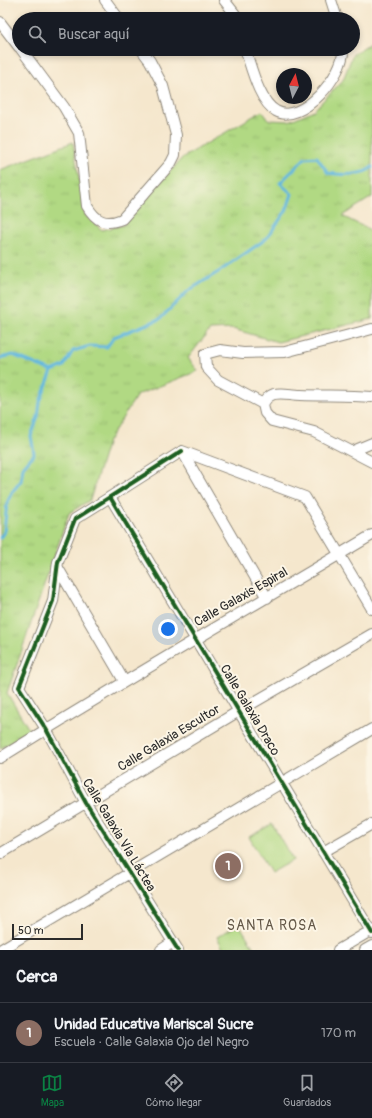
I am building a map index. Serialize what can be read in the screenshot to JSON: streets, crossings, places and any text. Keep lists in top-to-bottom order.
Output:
{
  "streets": {
    "street": [
      "Calle Galaxis Espiral",
      "Calle Galaxia Draco",
      "Calle Galaxia Escultor",
      "Calle Galaxia Vía Láctea"
    ]
  },
  "crossings": [
    ["Calle Galaxis Espiral", "Calle Galaxia Draco"],
    ["Calle Galaxis Espiral", "Calle Galaxia Vía Láctea"],
    ["Calle Galaxia Draco", "Calle Galaxia Escultor"],
    ["Calle Galaxia Escultor", "Calle Galaxia Vía Láctea"]
  ],
  "districts": ["SANTA ROSA"],
  "scale_bar": "50 m",
  "north": "top",
  "page": {
    "search": "Buscar aquí",
    "pins": "1",
    "scale": "50 m",
    "heading": "Cerca",
    "list": [
      {
        "mark": "1",
        "name": "Unidad Educativa Mariscal Sucre",
        "note": "Escuela · Calle Galaxia Ojo del Negro",
        "value": "170 m"
      }
    ],
    "nav": ["Mapa", "Cómo llegar", "Guardados"]
  }
}
